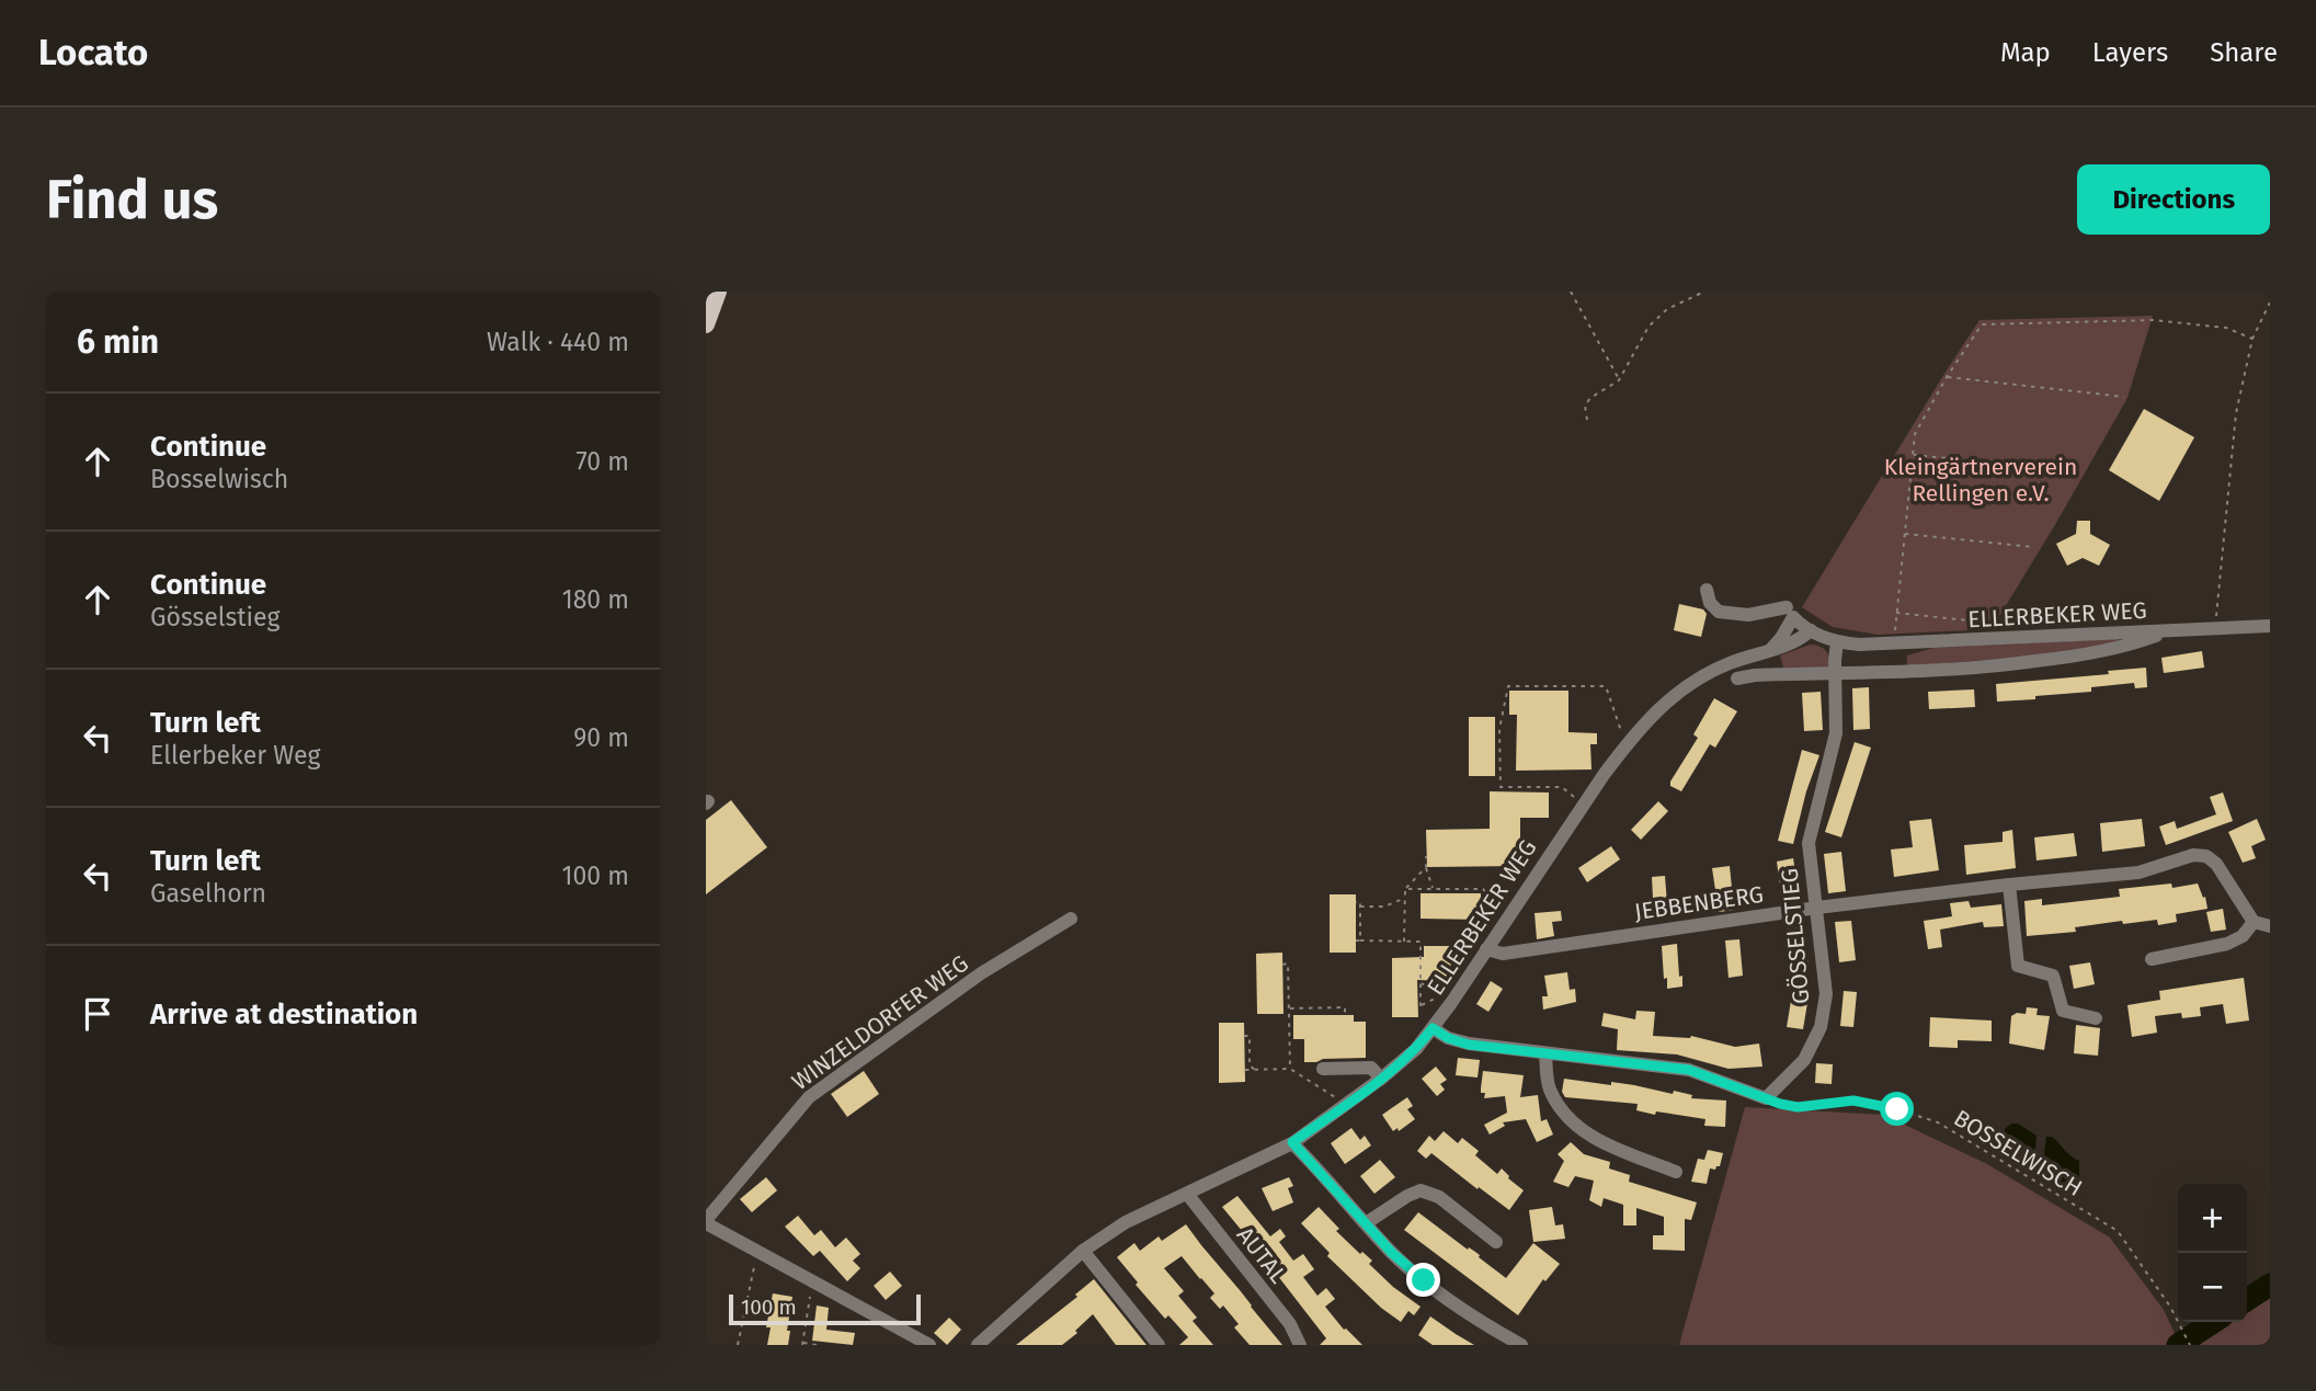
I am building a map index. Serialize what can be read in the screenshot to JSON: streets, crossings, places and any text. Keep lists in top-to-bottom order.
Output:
{
  "streets": {
    "street": [
      "ELLERBEKER WEG",
      "JEBBENBERG",
      "GÖSSELSTIEG",
      "WINZELDORFER WEG",
      "AUTAL"
    ],
    "path": ["BOSSELWISCH"]
  },
  "crossings": [
    ["ELLERBEKER WEG", "JEBBENBERG"],
    ["ELLERBEKER WEG", "GÖSSELSTIEG"],
    ["ELLERBEKER WEG", "AUTAL"],
    ["JEBBENBERG", "GÖSSELSTIEG"],
    ["GÖSSELSTIEG", "BOSSELWISCH"]
  ],
  "parks": ["Kleingärtnerverein Rellingen e.V."],
  "scale_bar": "100 m",
  "page": {
    "header": "Locato",
    "nav": ["Map", "Layers", "Share"],
    "buttons": "Directions",
    "title": "Find us",
    "heading": ["6 min", "Walk · 440 m"],
    "list": [
      ["Continue", "Bosselwisch", "70 m"],
      ["Continue", "Gösselstieg", "180 m"],
      ["Turn left", "Ellerbeker Weg", "90 m"],
      ["Turn left", "Gaselhorn", "100 m"],
      "Arrive at destination"
    ],
    "map_buttons": ["+", "−"],
    "scale": "100 m"
  }
}
